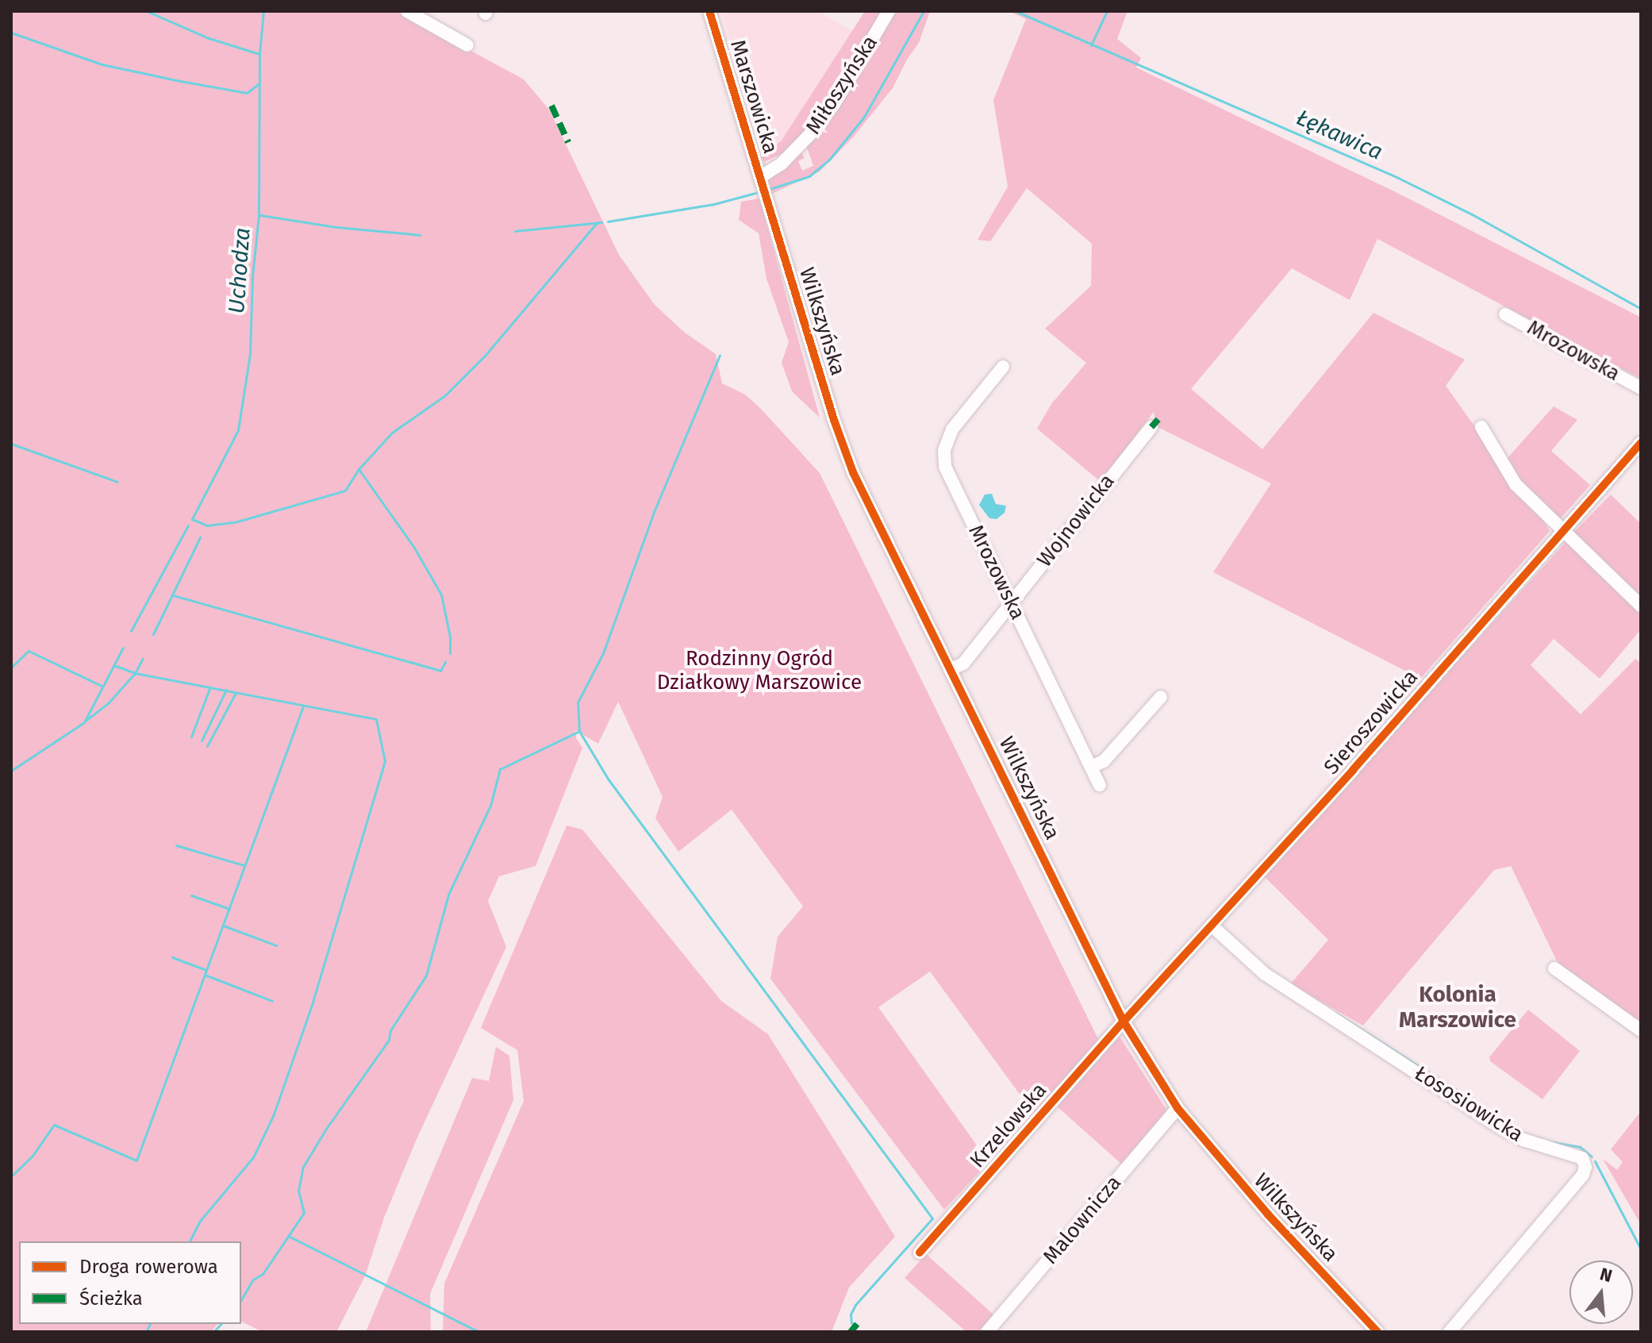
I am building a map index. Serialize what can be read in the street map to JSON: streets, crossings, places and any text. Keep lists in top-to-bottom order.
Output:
{
  "streets": {
    "street": [
      "Miłoszyńska",
      "Marszowicka",
      "Wilkszyńska",
      "Mrozowska",
      "Wojnowicka",
      "Sieroszowicka",
      "Łososiowicka",
      "Krzelowska",
      "Malownicza"
    ]
  },
  "crossings": [
    ["Miłoszyńska", "Marszowicka"],
    ["Marszowicka", "Wilkszyńska"],
    ["Wilkszyńska", "Wojnowicka"],
    ["Wilkszyńska", "Sieroszowicka"],
    ["Wilkszyńska", "Krzelowska"],
    ["Wilkszyńska", "Malownicza"],
    ["Mrozowska", "Wojnowicka"],
    ["Sieroszowicka", "Łososiowicka"],
    ["Sieroszowicka", "Krzelowska"]
  ],
  "districts": ["Kolonia Marszowice"],
  "water": ["Łękawica", "Uchodza"],
  "parks": ["Rodzinny Ogród Działkowy Marszowice"],
  "legend": ["Droga rowerowa", "Ścieżka"],
  "north": "top"
}
